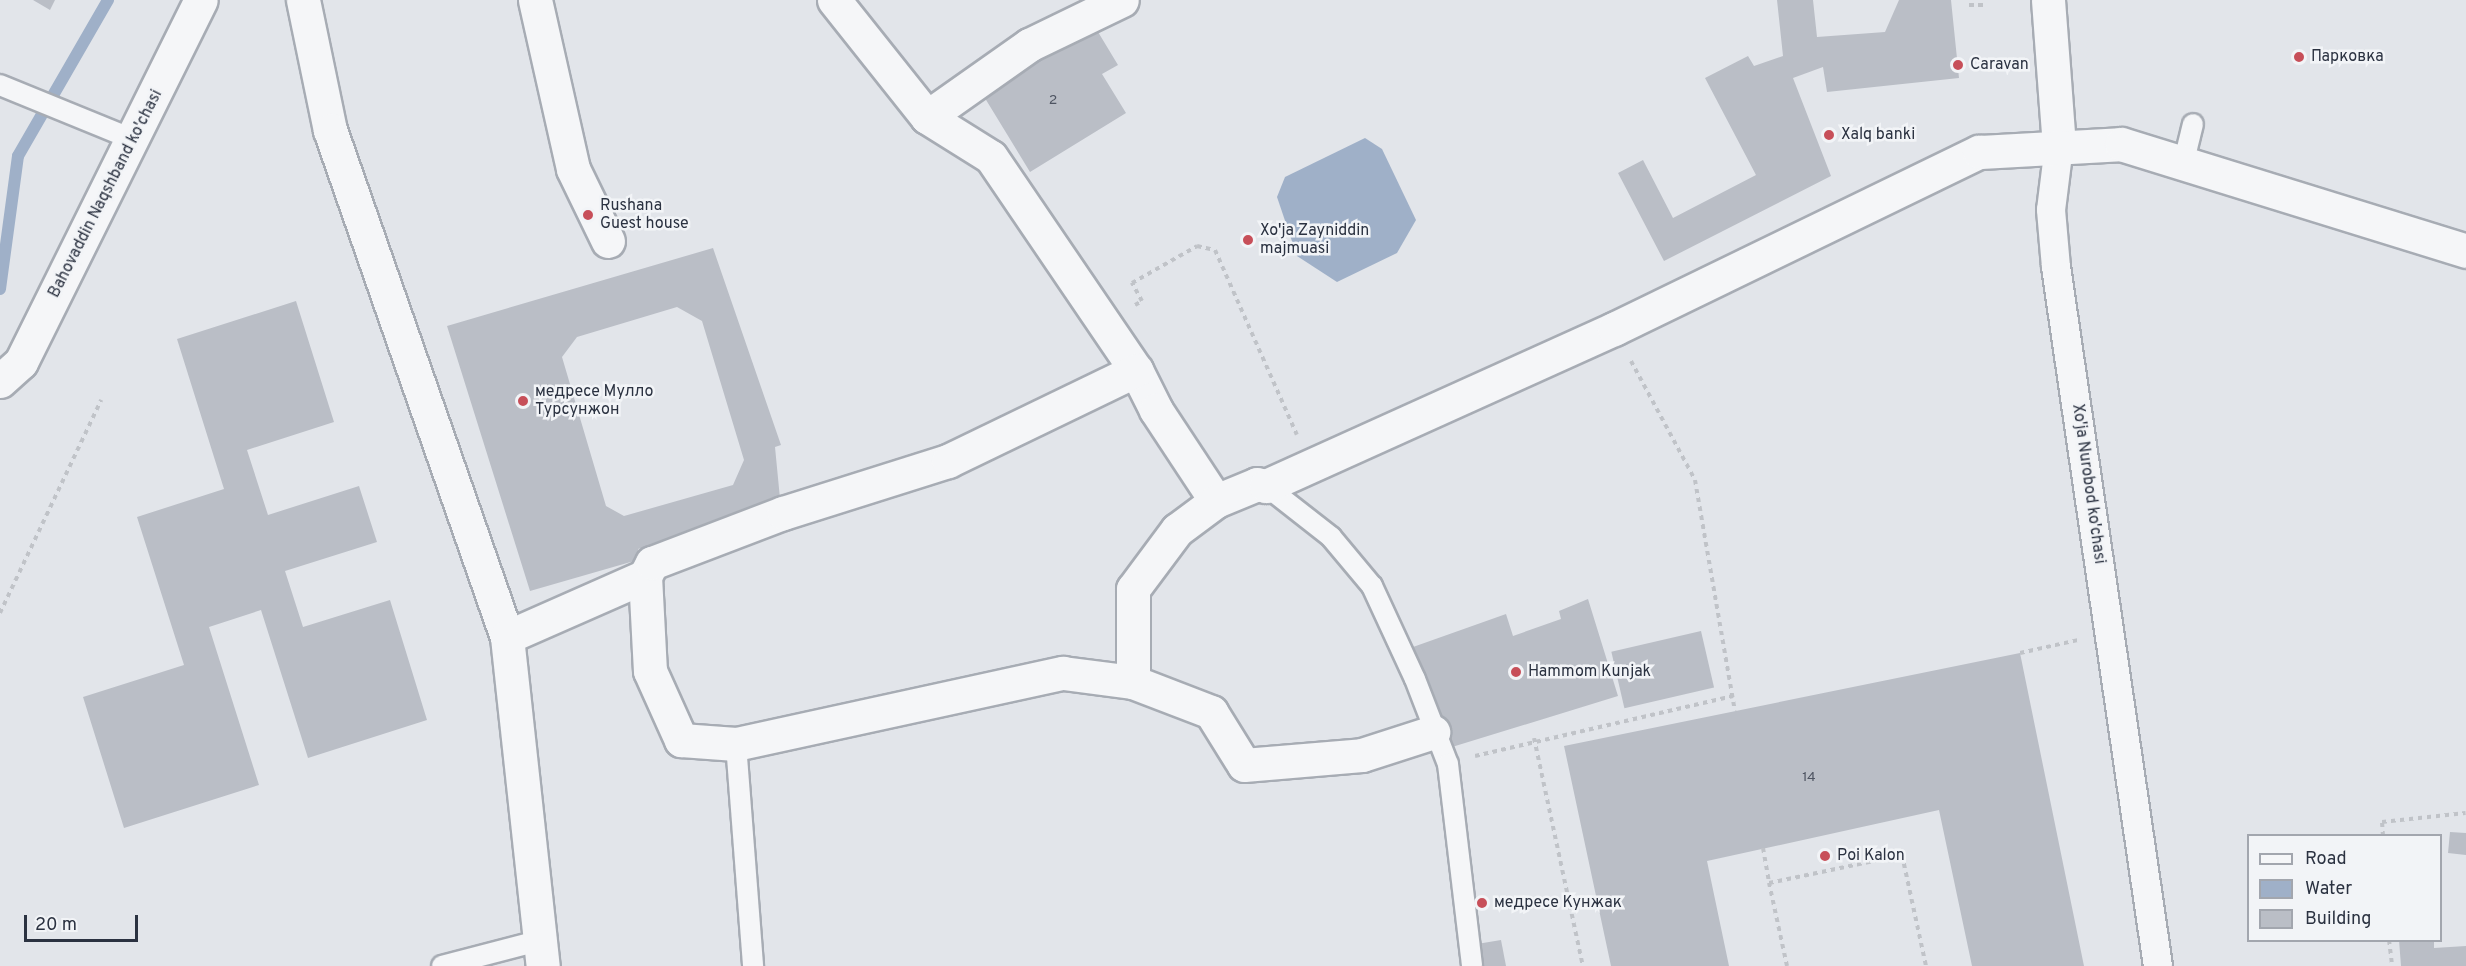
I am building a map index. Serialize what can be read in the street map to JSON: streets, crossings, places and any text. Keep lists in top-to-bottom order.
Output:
{
  "streets": {
    "street": ["Bahovaddin Naqshband ko'chasi", "Xo'ja Nurobod ko'chasi"]
  },
  "places": [
    "Парковка",
    "Caravan",
    "Xalq banki",
    "Rushana Guest house",
    "Xo'ja Zayniddin majmuasi",
    "медресе Мулло Турсунжон",
    "Hammom Kunjak",
    "Poi Kalon",
    "медресе Кунжак"
  ],
  "house_numbers": ["2", "14"],
  "legend": ["Road", "Water", "Building"],
  "scale_bar": "20 m"
}
